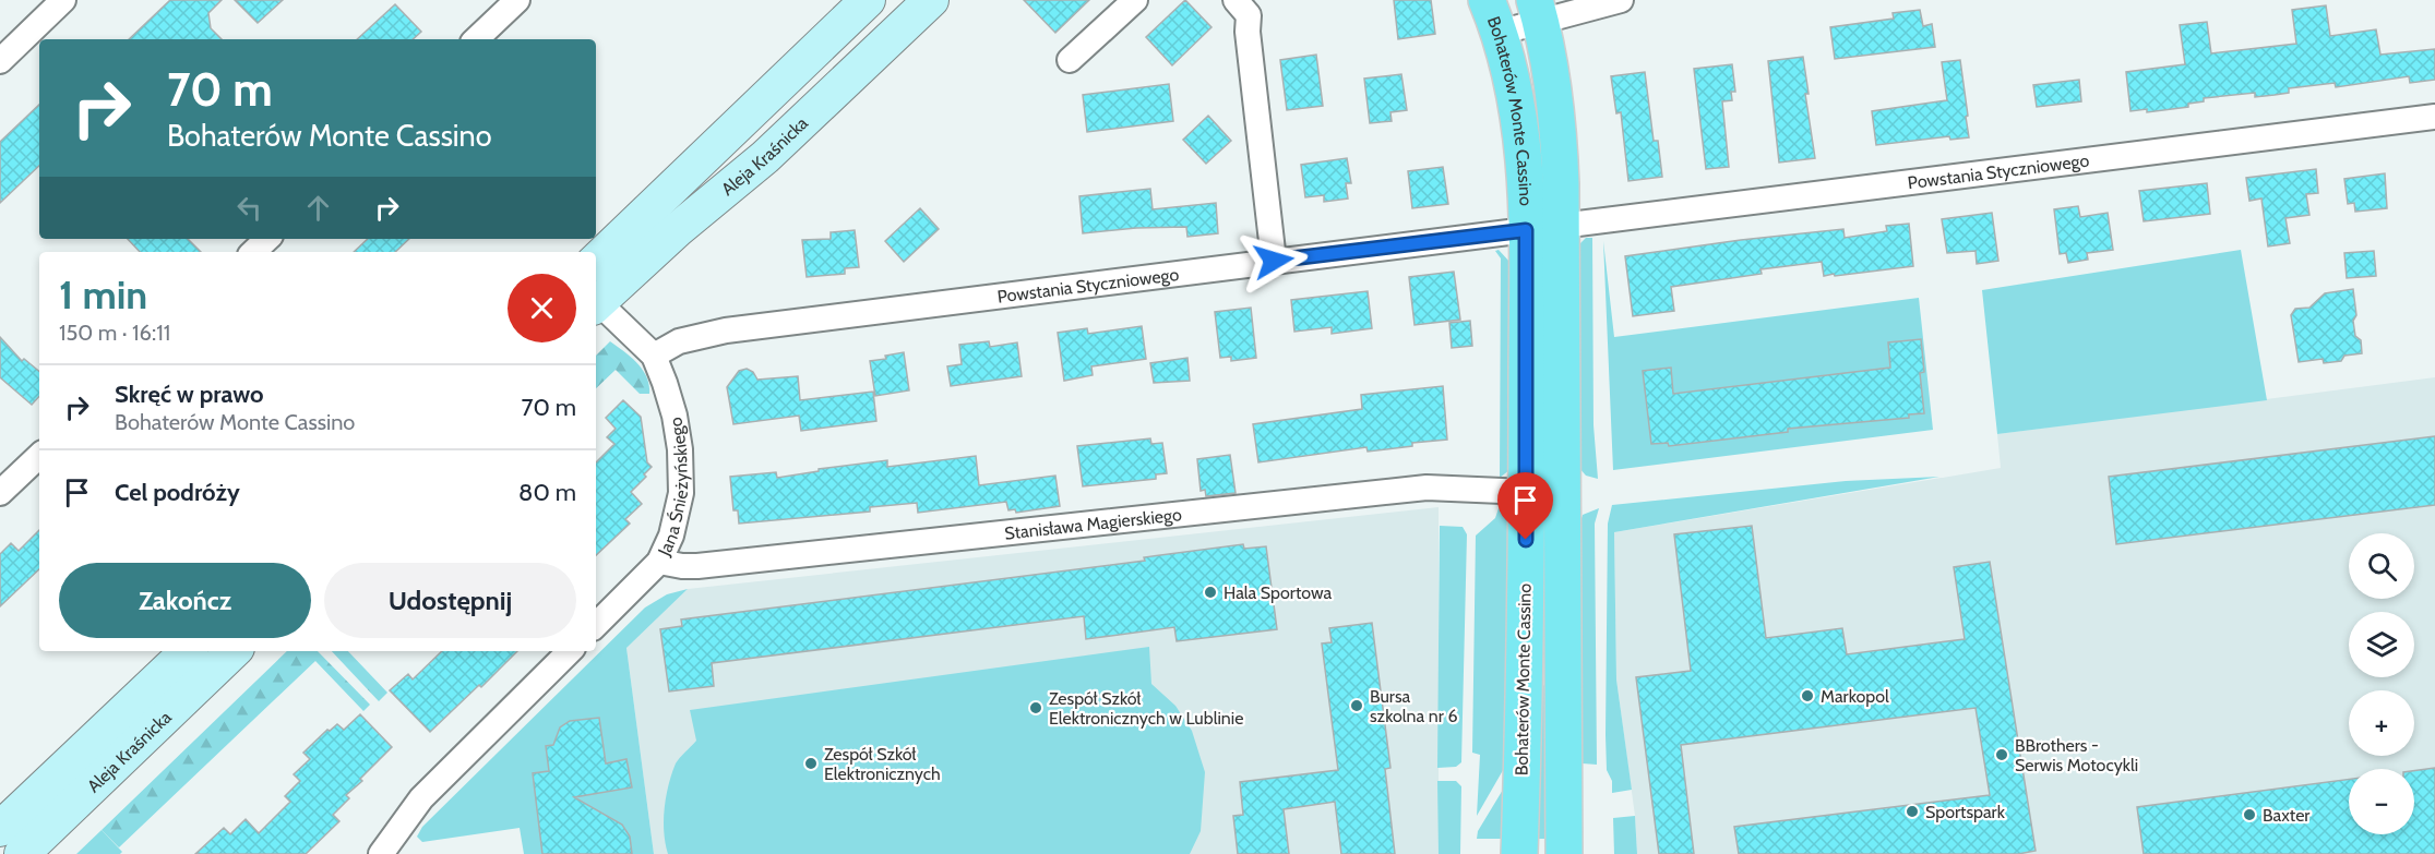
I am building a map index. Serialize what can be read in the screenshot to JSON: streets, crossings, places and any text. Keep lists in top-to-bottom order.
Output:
{
  "streets": {
    "main road": ["Bohaterów Monte Cassino", "Aleja Kraśnicka"],
    "street": ["Powstania Styczniowego", "Jana Śnieżyńskiego", "Stanisława Magierskiego"]
  },
  "crossings": [
    ["Bohaterów Monte Cassino", "Powstania Styczniowego"],
    ["Bohaterów Monte Cassino", "Stanisława Magierskiego"],
    ["Aleja Kraśnicka", "Jana Śnieżyńskiego"],
    ["Powstania Styczniowego", "Jana Śnieżyńskiego"],
    ["Jana Śnieżyńskiego", "Stanisława Magierskiego"]
  ],
  "places": [
    "Hala Sportowa",
    "Markopol",
    "Bursa szkolna nr 6",
    "Zespół Szkół Elektronicznych w Lublinie",
    "BBrothers - Serwis Motocykli",
    "Zespół Szkół Elektronicznych",
    "Sportspark",
    "Baxter"
  ],
  "page": {
    "turn": ["70 m", "Bohaterów Monte Cassino"],
    "heading": ["1 min", "150 m · 16:11"],
    "list": [
      {
        "name": "Skręć w prawo",
        "note": "Bohaterów Monte Cassino",
        "value": "70 m"
      },
      {
        "name": "Cel podróży",
        "value": "80 m"
      }
    ],
    "map_buttons": ["+", "−"],
    "buttons": ["Zakończ", "Udostępnij"]
  }
}
